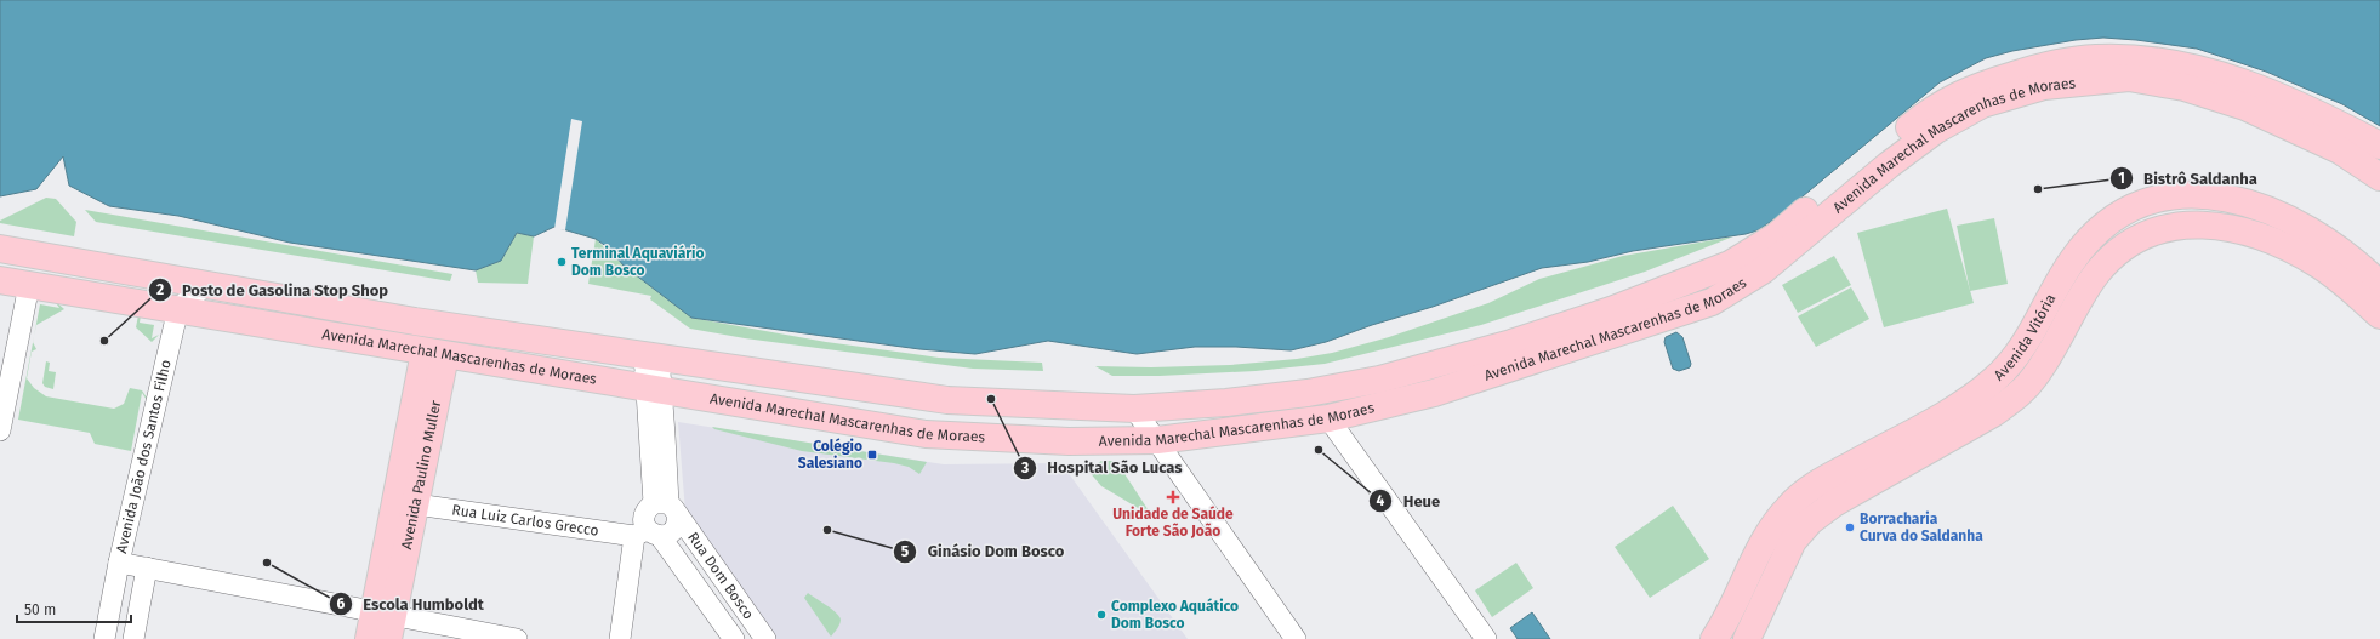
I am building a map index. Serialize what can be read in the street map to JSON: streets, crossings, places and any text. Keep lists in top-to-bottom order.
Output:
{
  "streets": {
    "main road": ["Avenida Marechal Mascarenhas de Moraes", "Avenida Vitória", "Avenida Paulino Muller"],
    "street": ["Avenida João dos Santos Filho", "Rua Luiz Carlos Grecco", "Rua Dom Bosco"]
  },
  "crossings": [
    ["Avenida Marechal Mascarenhas de Moraes", "Avenida João dos Santos Filho"],
    ["Avenida Marechal Mascarenhas de Moraes", "Avenida Paulino Muller"],
    ["Avenida Paulino Muller", "Rua Luiz Carlos Grecco"],
    ["Rua Luiz Carlos Grecco", "Rua Dom Bosco"]
  ],
  "places": {
    "other": [
      "Bistrô Saldanha",
      "Terminal Aquaviário Dom Bosco",
      "Posto de Gasolina Stop Shop",
      "Hospital São Lucas",
      "Heue",
      "Borracharia Curva do Saldanha",
      "Ginásio Dom Bosco",
      "Escola Humboldt",
      "Complexo Aquático Dom Bosco"
    ],
    "transit": ["Colégio Salesiano"],
    "health": ["Unidade de Saúde Forte São João"]
  },
  "scale_bar": "50 m"
}
